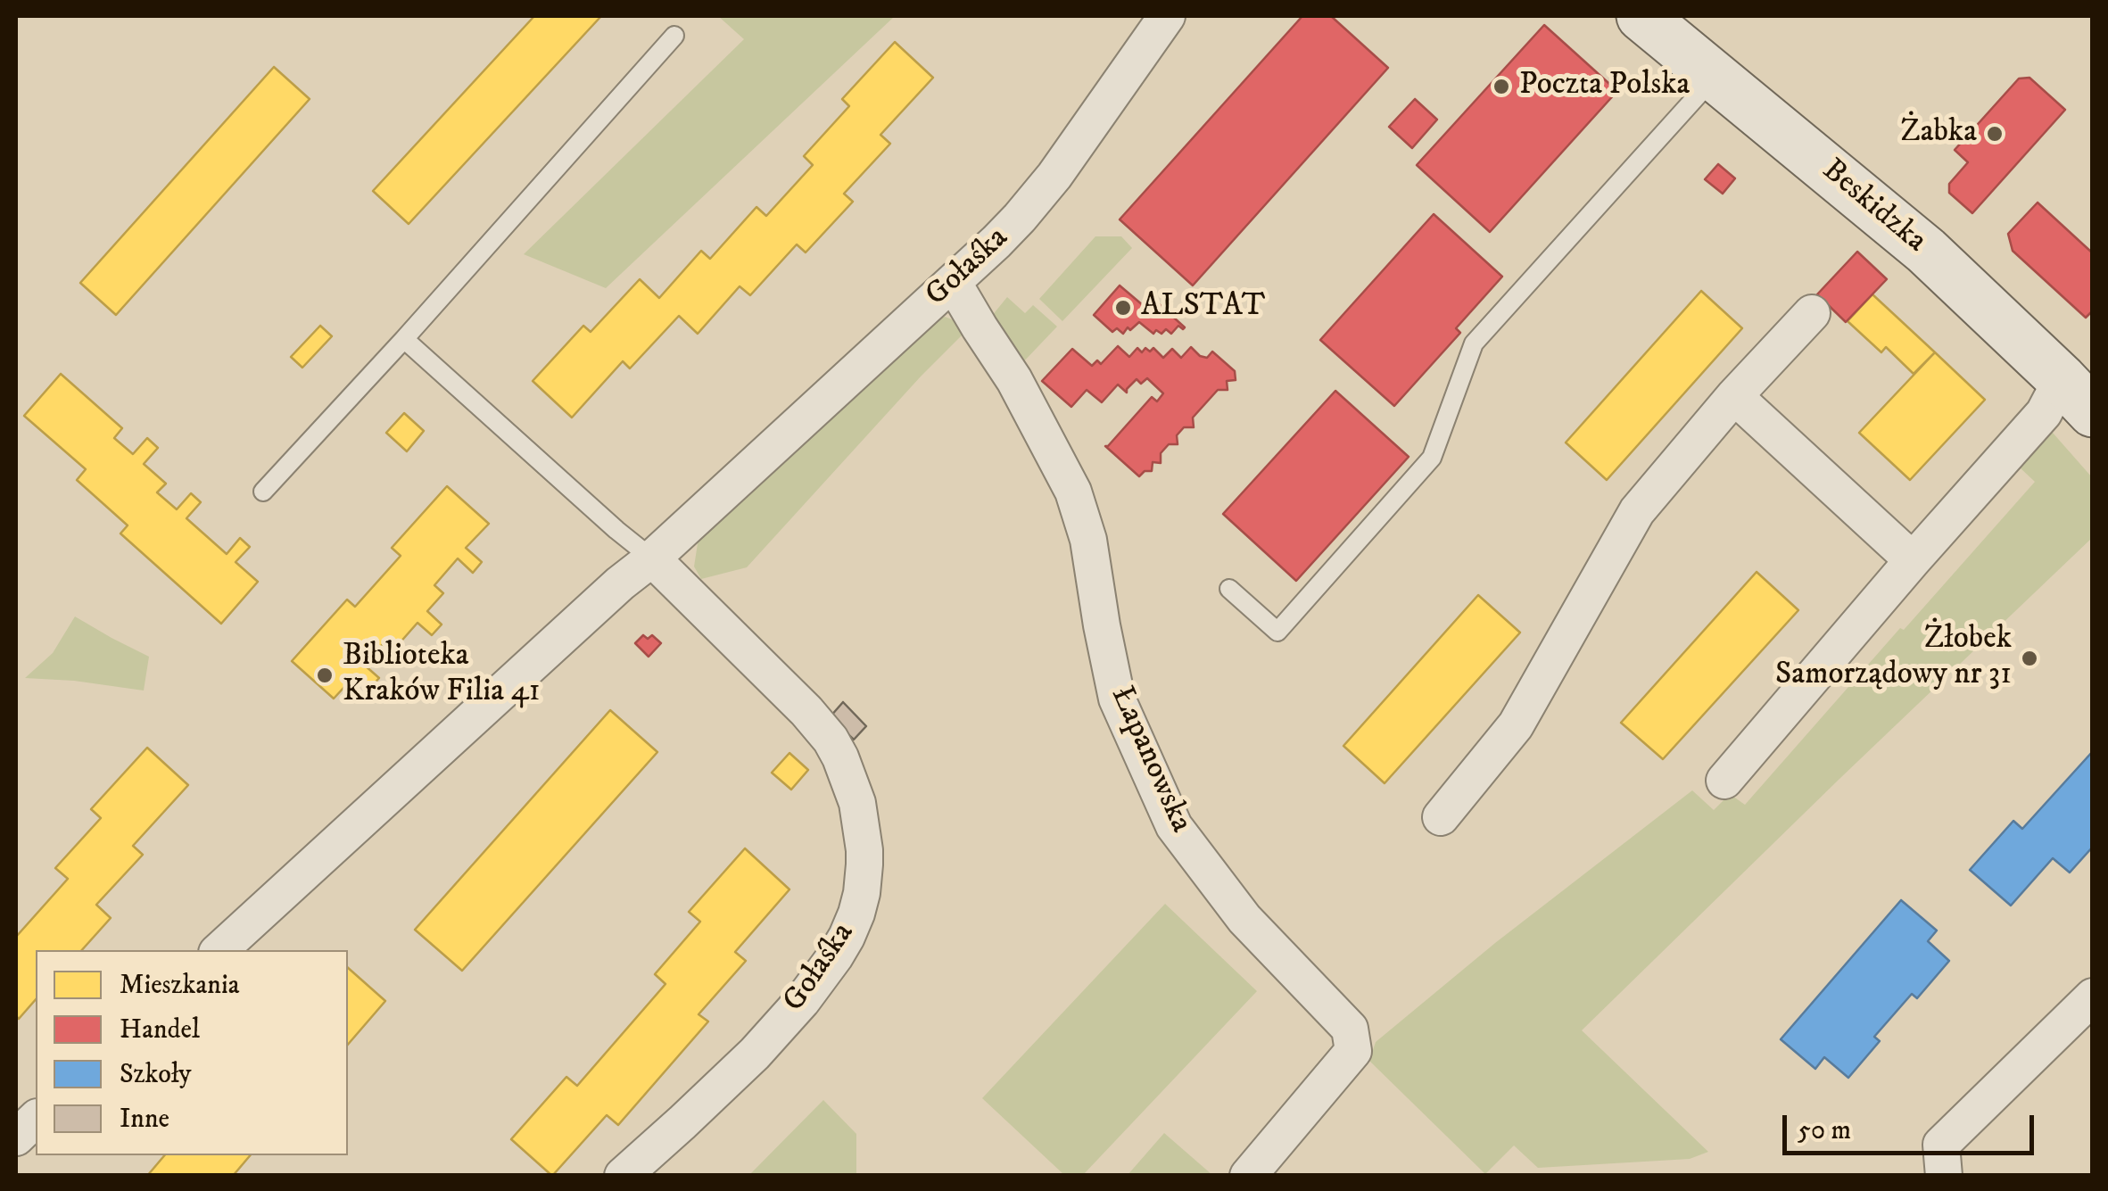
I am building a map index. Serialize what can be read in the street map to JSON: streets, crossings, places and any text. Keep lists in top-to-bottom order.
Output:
{
  "streets": {
    "street": ["Beskidzka", "Gołaśka", "Łapanowska"]
  },
  "crossings": [
    ["Gołaśka", "Łapanowska"]
  ],
  "places": [
    "Poczta Polska",
    "Żabka",
    "ALSTAT",
    "Żłobek Samorządowy nr 31",
    "Biblioteka Kraków Filia 41"
  ],
  "legend": [
    "Mieszkania",
    "Handel",
    "Szkoły",
    "Inne"
  ],
  "scale_bar": "50 m"
}
